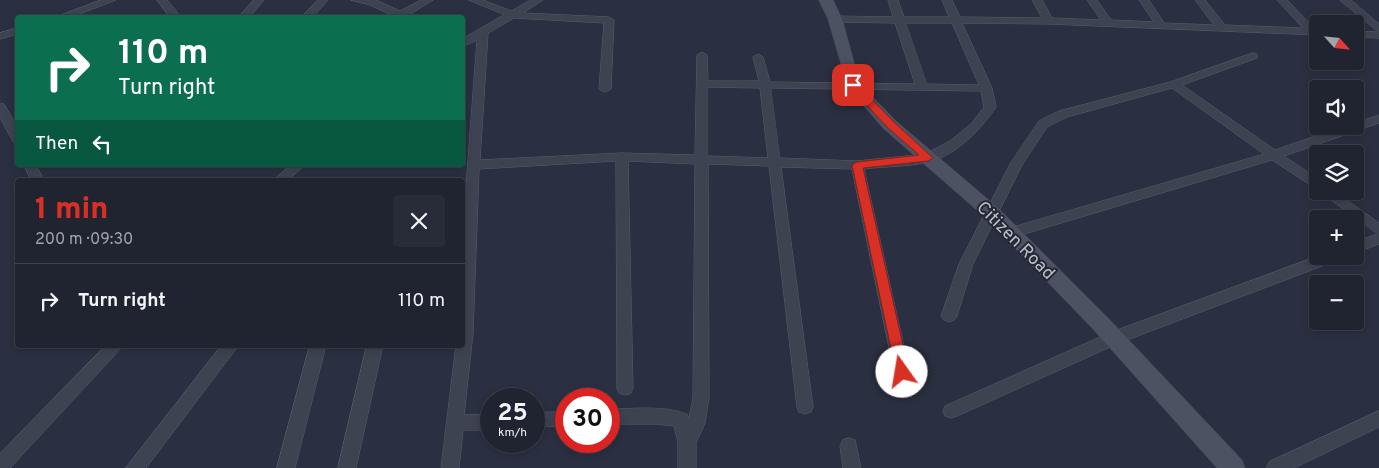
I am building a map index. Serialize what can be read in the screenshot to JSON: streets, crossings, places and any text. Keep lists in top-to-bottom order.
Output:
{
  "streets": {
    "street": ["Citizen Road"]
  },
  "north": "bottom right",
  "page": {
    "map_buttons": ["+", "−"],
    "turn": ["110 m", "Turn right"],
    "then": "Then",
    "heading": ["1 min", "200 m · 09:30"],
    "list": [
      {
        "name": "Turn right",
        "value": "110 m"
      }
    ],
    "speed": "25 km/h",
    "limit": "30"
  }
}
